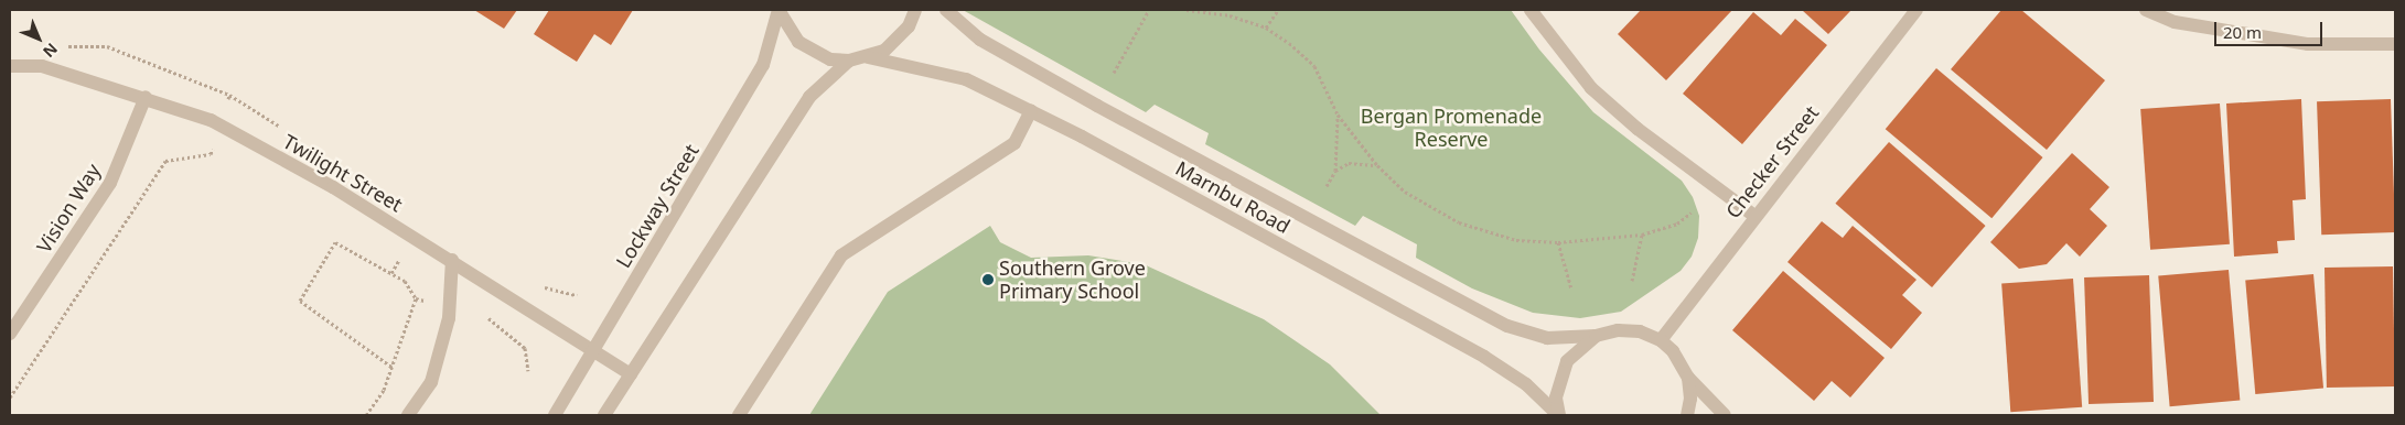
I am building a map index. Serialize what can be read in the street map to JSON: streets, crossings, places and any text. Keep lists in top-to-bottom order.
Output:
{
  "streets": {
    "street": [
      "Checker Street",
      "Twilight Street",
      "Marnbu Road",
      "Lockway Street",
      "Vision Way"
    ]
  },
  "crossings": [
    ["Checker Street", "Marnbu Road"],
    ["Twilight Street", "Lockway Street"],
    ["Twilight Street", "Vision Way"]
  ],
  "parks": ["Bergan Promenade Reserve"],
  "places": ["Southern Grove Primary School"],
  "scale_bar": "20 m",
  "north": "bottom right"
}
